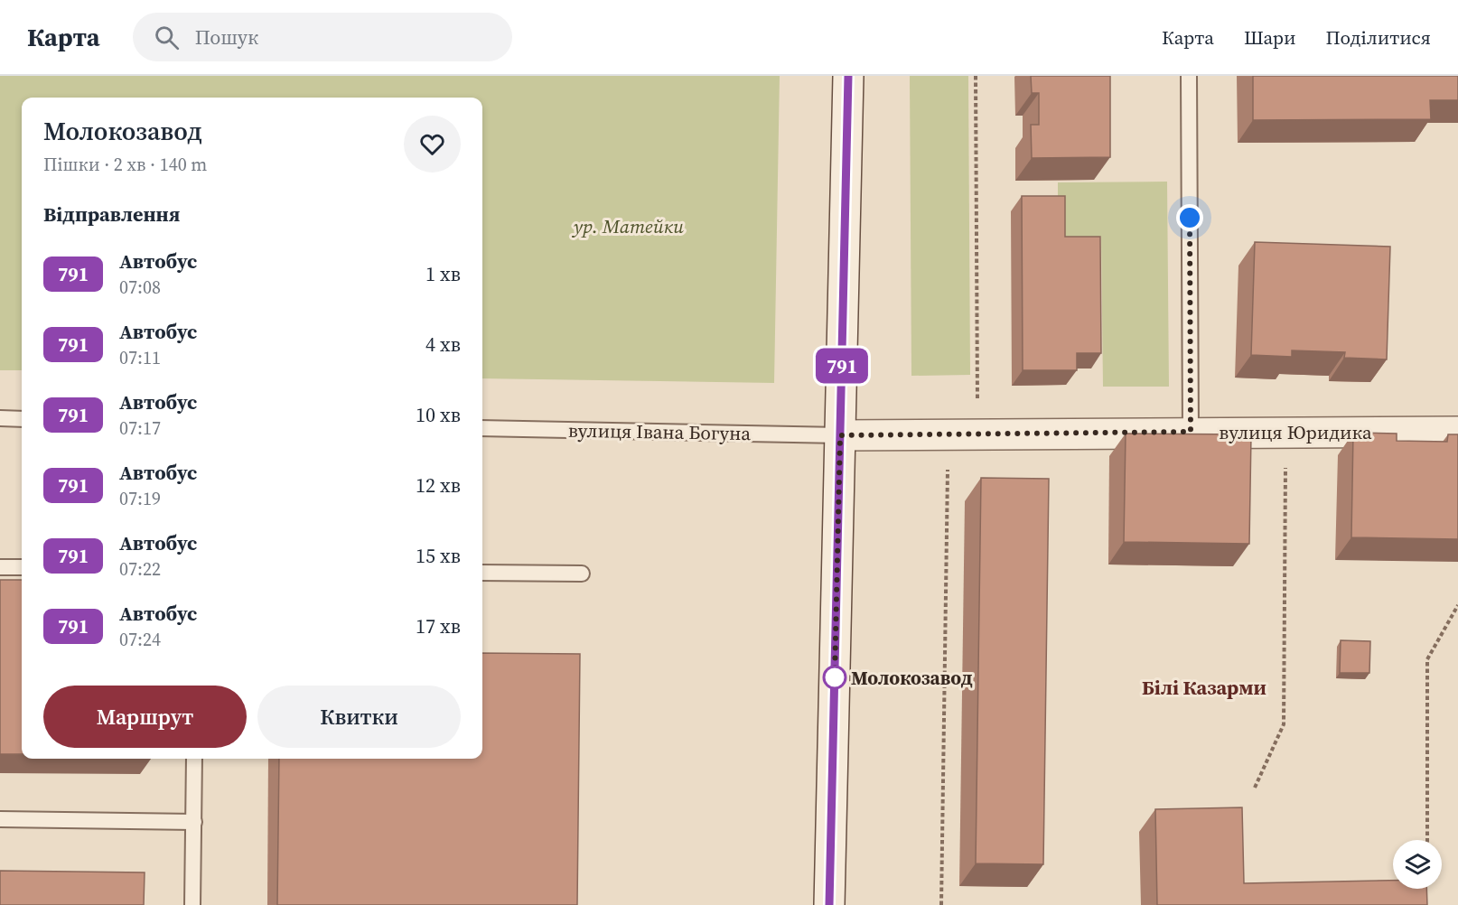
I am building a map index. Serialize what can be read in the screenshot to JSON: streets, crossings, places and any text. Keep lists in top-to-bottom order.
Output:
{
  "streets": {
    "main road": ["вулиця Юридика"],
    "lane": ["вулиця Івана Богуна"]
  },
  "crossings": [
    ["вулиця Івана Богуна", "вулиця Юридика"]
  ],
  "districts": ["Білі Казарми"],
  "parks": ["ур. Матейки"],
  "places": ["Молокозавод"],
  "lines": ["bus line 791"],
  "page": {
    "header": "Карта",
    "search": "Пошук",
    "nav": ["Карта", "Шари", "Поділитися"],
    "on_map": "791",
    "heading": [
      ["Молокозавод", "Пішки · 2 хв · 140 m"],
      "Відправлення"
    ],
    "list": [
      {
        "mark": "791",
        "name": "Автобус",
        "note": "07:08",
        "value": "1 хв"
      },
      {
        "mark": "791",
        "name": "Автобус",
        "note": "07:11",
        "value": "4 хв"
      },
      {
        "mark": "791",
        "name": "Автобус",
        "note": "07:17",
        "value": "10 хв"
      },
      {
        "mark": "791",
        "name": "Автобус",
        "note": "07:19",
        "value": "12 хв"
      },
      {
        "mark": "791",
        "name": "Автобус",
        "note": "07:22",
        "value": "15 хв"
      },
      {
        "mark": "791",
        "name": "Автобус",
        "note": "07:24",
        "value": "17 хв"
      }
    ],
    "buttons": ["Маршрут", "Квитки"]
  }
}
